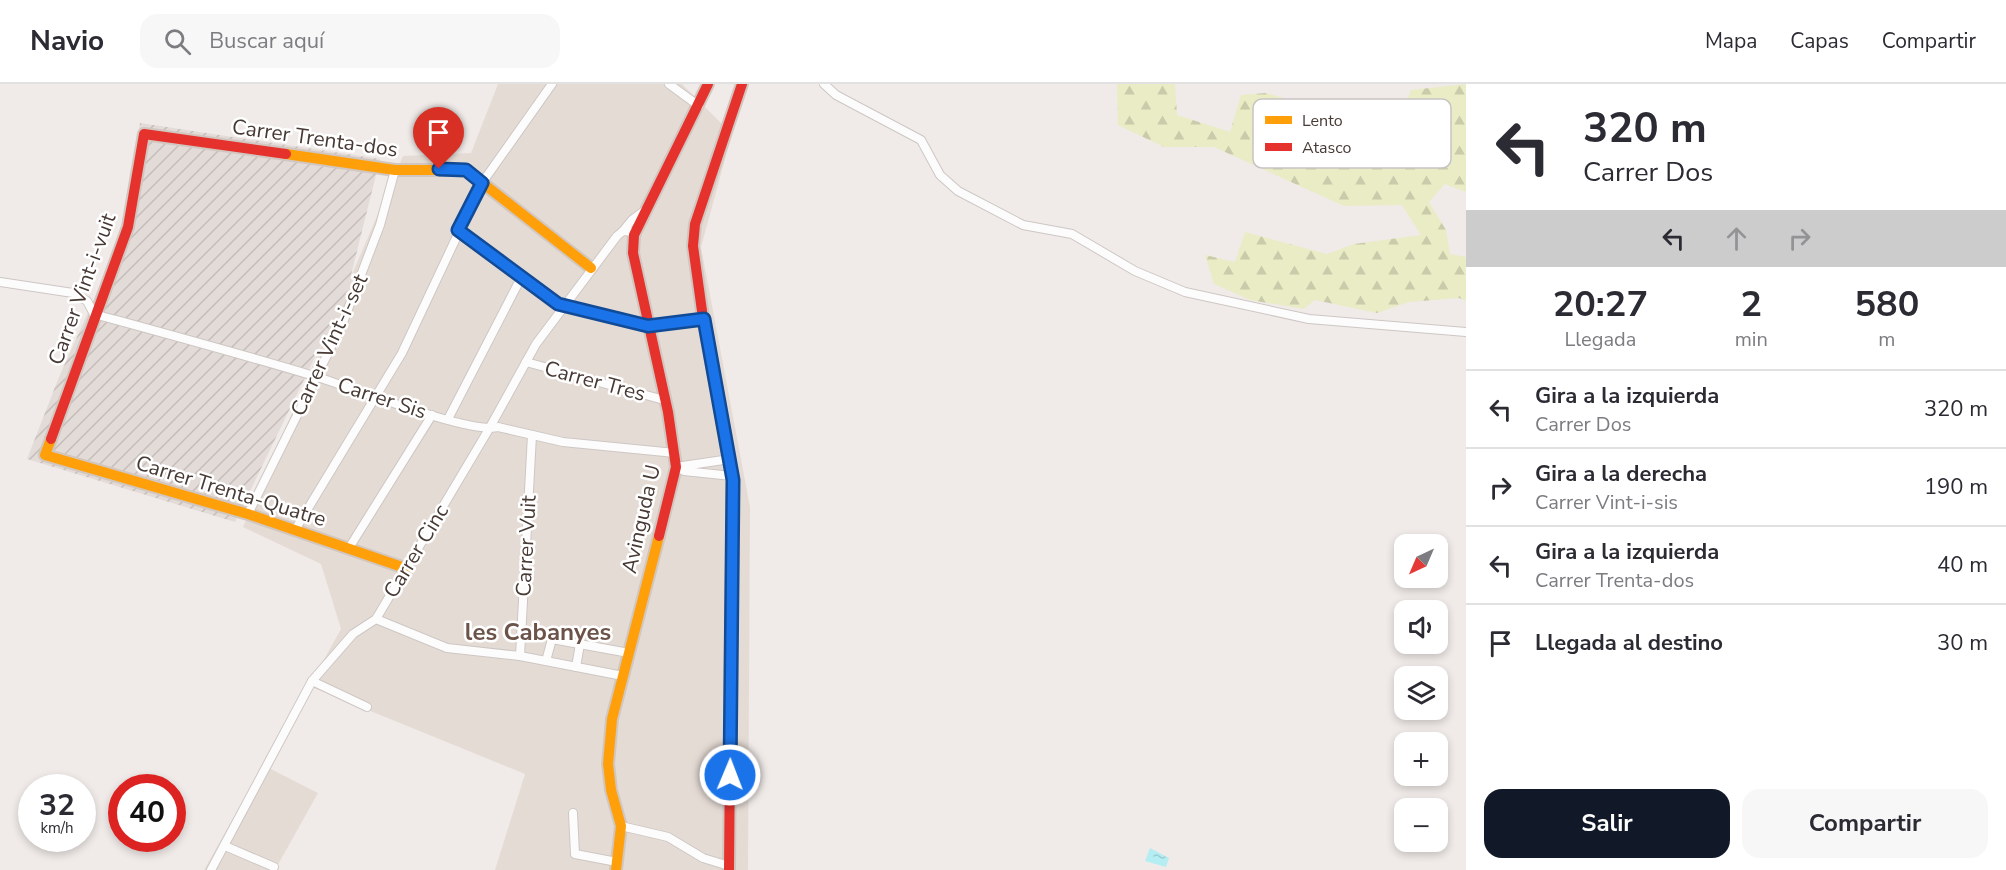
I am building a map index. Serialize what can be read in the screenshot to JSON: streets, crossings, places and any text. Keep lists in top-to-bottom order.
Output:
{
  "streets": {
    "street": [
      "Carrer Trenta-dos",
      "Carrer Vint-i-vuit",
      "Carrer Vint-i-set",
      "Carrer Tres",
      "Carrer Sis",
      "Carrer Trenta-Quatre",
      "Avinguda U",
      "Carrer Vuit",
      "Carrer Cinc"
    ]
  },
  "crossings": [
    ["Carrer Trenta-dos", "Carrer Vint-i-vuit"],
    ["Carrer Trenta-dos", "Carrer Vint-i-set"],
    ["Carrer Trenta-dos", "Carrer Cinc"],
    ["Carrer Vint-i-vuit", "Carrer Sis"],
    ["Carrer Vint-i-vuit", "Carrer Trenta-Quatre"],
    ["Carrer Vint-i-set", "Carrer Sis"],
    ["Carrer Vint-i-set", "Carrer Trenta-Quatre"],
    ["Carrer Tres", "Avinguda U"],
    ["Carrer Tres", "Carrer Cinc"],
    ["Carrer Sis", "Avinguda U"],
    ["Carrer Sis", "Carrer Vuit"],
    ["Carrer Sis", "Carrer Cinc"],
    ["Carrer Trenta-Quatre", "Carrer Cinc"],
    ["Avinguda U", "Carrer Cinc"]
  ],
  "districts": ["les Cabanyes"],
  "legend": ["Lento", "Atasco"],
  "north": "bottom left",
  "page": {
    "header": "Navio",
    "search": "Buscar aquí",
    "nav": ["Mapa", "Capas", "Compartir"],
    "turn": ["320 m", "Carrer Dos"],
    "eta": [
      "20:27",
      "Llegada",
      "2",
      "min",
      "580",
      "m"
    ],
    "list": [
      {
        "name": "Gira a la izquierda",
        "note": "Carrer Dos",
        "value": "320 m"
      },
      {
        "name": "Gira a la derecha",
        "note": "Carrer Vint-i-sis",
        "value": "190 m"
      },
      {
        "name": "Gira a la izquierda",
        "note": "Carrer Trenta-dos",
        "value": "40 m"
      },
      {
        "name": "Llegada al destino",
        "value": "30 m"
      }
    ],
    "map_buttons": ["+", "−"],
    "speed": "32 km/h",
    "limit": "40",
    "buttons": ["Salir", "Compartir"]
  }
}
